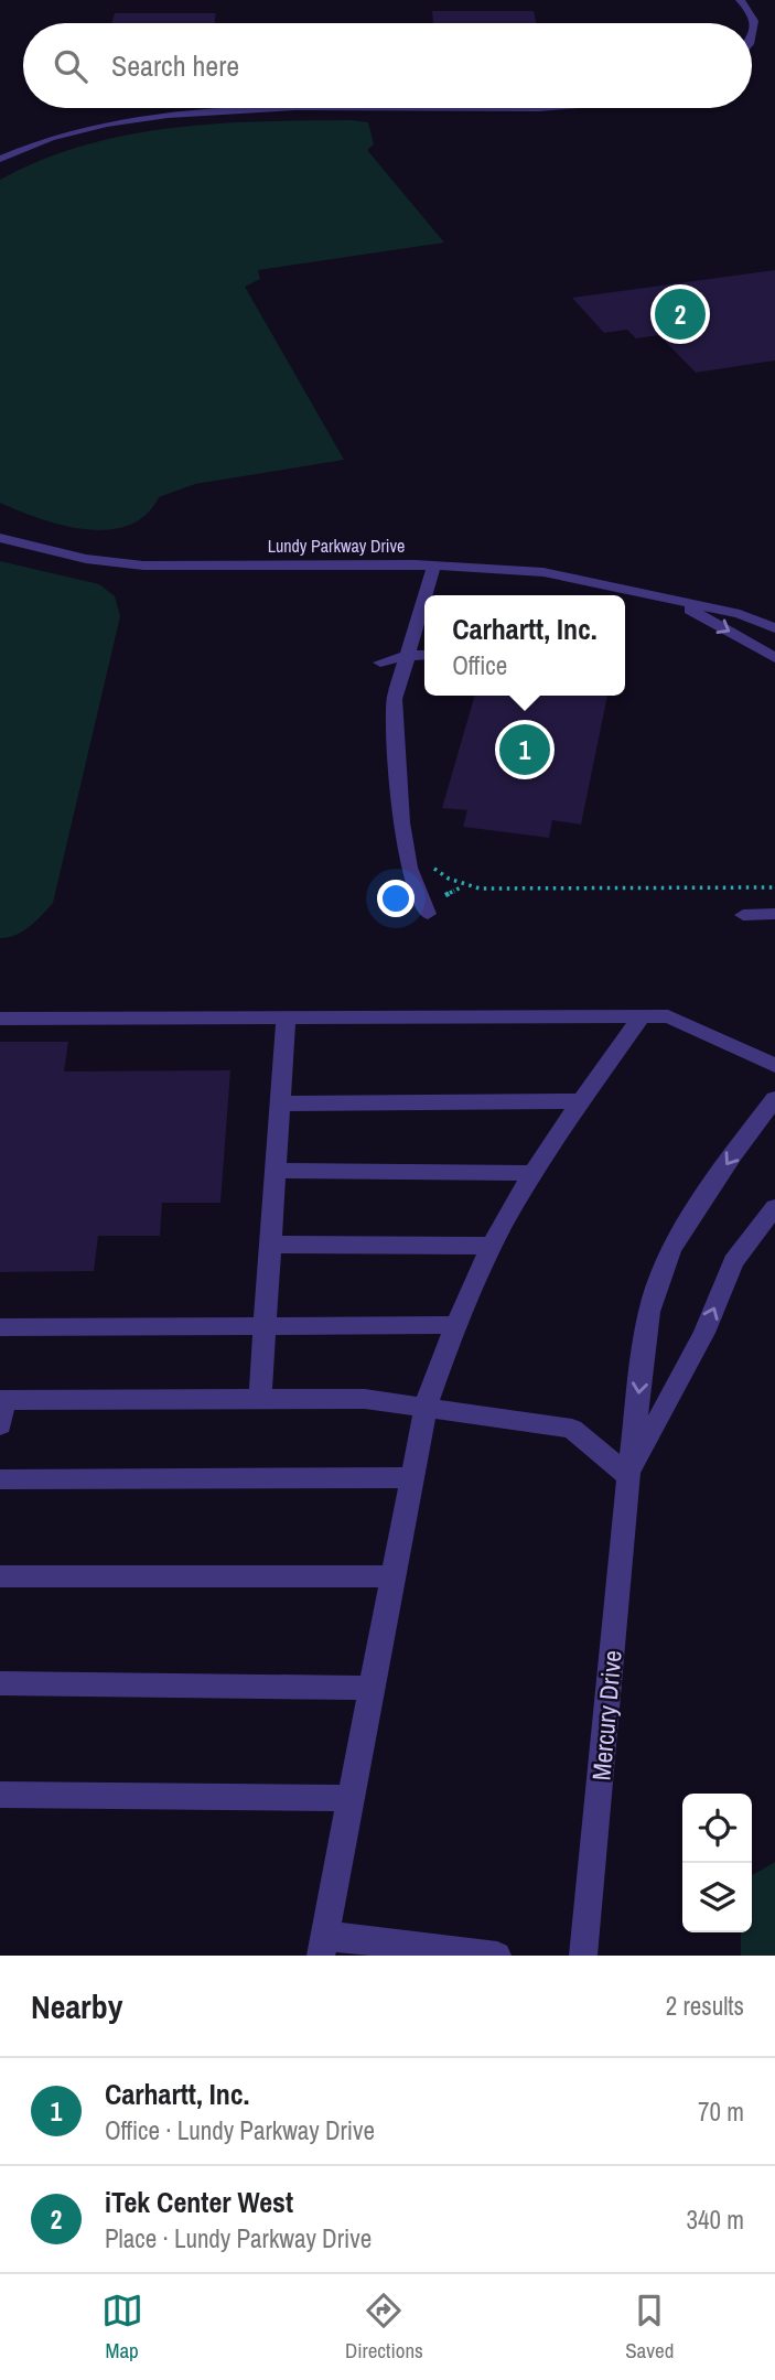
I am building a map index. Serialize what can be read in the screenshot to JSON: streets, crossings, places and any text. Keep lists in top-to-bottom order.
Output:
{
  "streets": {
    "street": ["Lundy Parkway Drive", "Mercury Drive"]
  },
  "page": {
    "search": "Search here",
    "pins": ["2", "1"],
    "popup": ["Carhartt, Inc.", "Office"],
    "heading": ["Nearby", "2 results"],
    "list": [
      {
        "mark": "1",
        "name": "Carhartt, Inc.",
        "note": "Office · Lundy Parkway Drive",
        "value": "70 m"
      },
      {
        "mark": "2",
        "name": "iTek Center West",
        "note": "Place · Lundy Parkway Drive",
        "value": "340 m"
      }
    ],
    "nav": ["Map", "Directions", "Saved"]
  }
}
